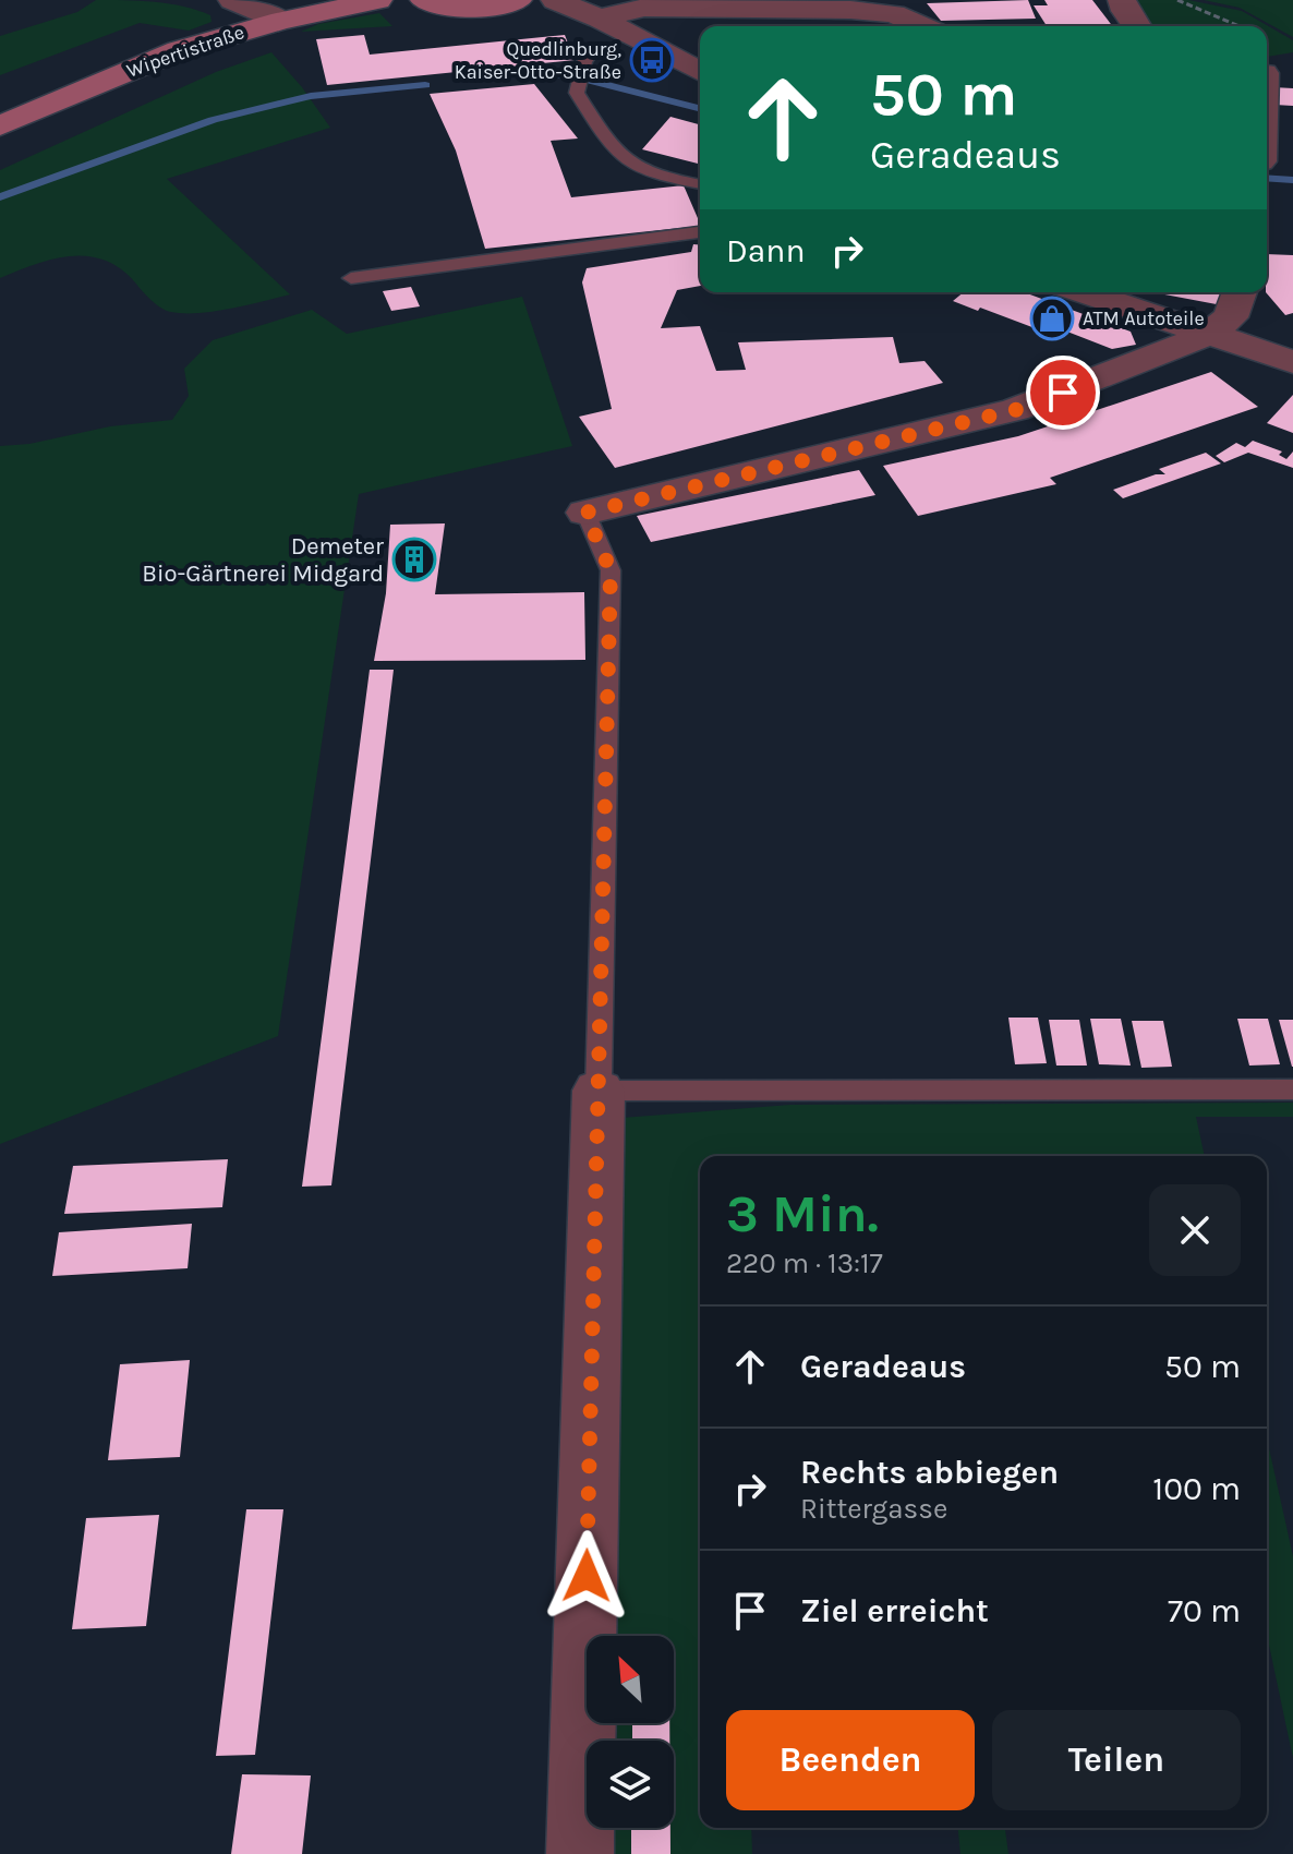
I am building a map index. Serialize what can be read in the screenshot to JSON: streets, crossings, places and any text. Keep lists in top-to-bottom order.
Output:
{
  "streets": {
    "street": ["Wipertistraße"]
  },
  "places": {
    "bus stop": ["Quedlinburg, Kaiser-Otto-Straße"],
    "shop": ["ATM Autoteile"],
    "building": ["Demeter Bio-Gärtnerei Midgard"]
  },
  "north": "top left",
  "page": {
    "turn": ["50 m", "Geradeaus"],
    "then": "Dann",
    "heading": ["3 Min.", "220 m · 13:17"],
    "list": [
      {
        "name": "Geradeaus",
        "value": "50 m"
      },
      {
        "name": "Rechts abbiegen",
        "note": "Rittergasse",
        "value": "100 m"
      },
      {
        "name": "Ziel erreicht",
        "value": "70 m"
      }
    ],
    "buttons": ["Beenden", "Teilen"]
  }
}
